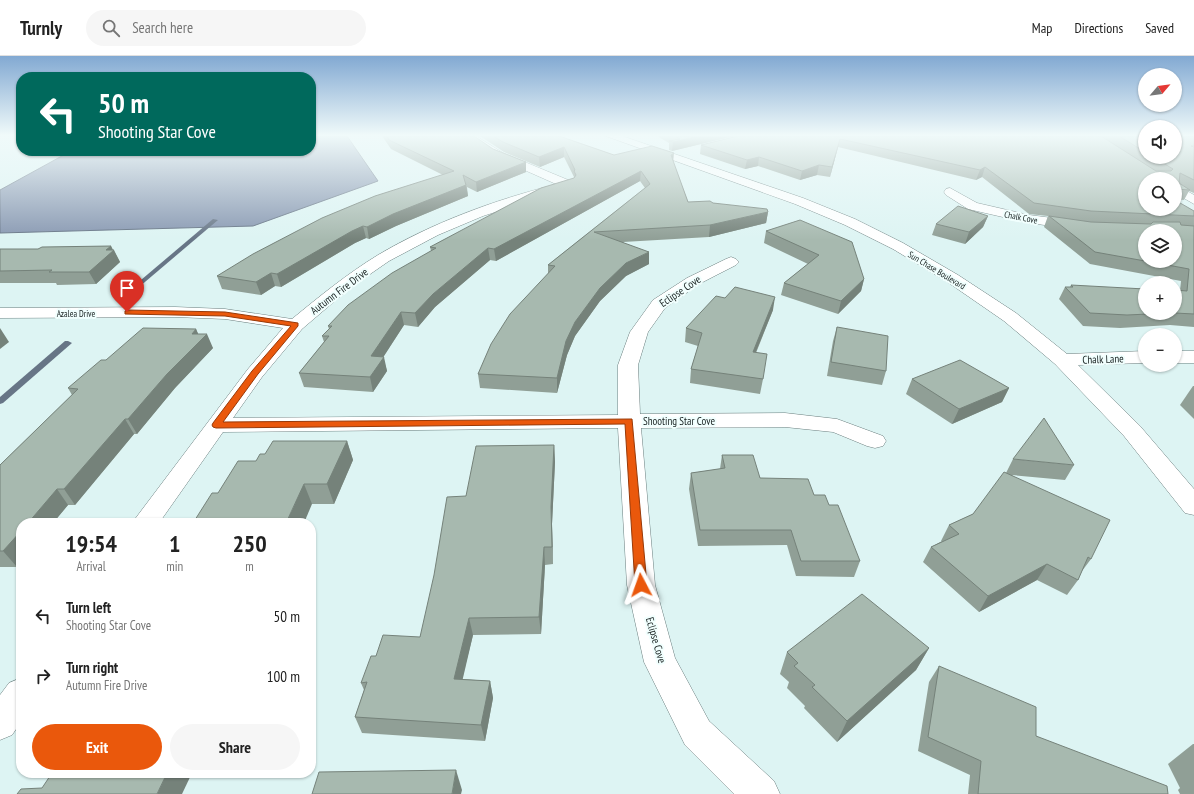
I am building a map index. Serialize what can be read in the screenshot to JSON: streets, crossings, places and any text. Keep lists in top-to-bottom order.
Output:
{
  "streets": {
    "street": [
      "Chalk Cove",
      "Sun Chase Boulevard",
      "Autumn Fire Drive",
      "Eclipse Cove",
      "Azalea Drive",
      "Chalk Lane",
      "Shooting Star Cove"
    ]
  },
  "crossings": [
    ["Sun Chase Boulevard", "Chalk Lane"],
    ["Autumn Fire Drive", "Azalea Drive"],
    ["Autumn Fire Drive", "Shooting Star Cove"],
    ["Eclipse Cove", "Shooting Star Cove"]
  ],
  "north": "top right",
  "page": {
    "header": "Turnly",
    "search": "Search here",
    "nav": ["Map", "Directions", "Saved"],
    "map_buttons": ["+", "−"],
    "turn": ["50 m", "Shooting Star Cove"],
    "eta": [
      "19:54",
      "Arrival",
      "1",
      "min",
      "250",
      "m"
    ],
    "list": [
      {
        "name": "Turn left",
        "note": "Shooting Star Cove",
        "value": "50 m"
      },
      {
        "name": "Turn right",
        "note": "Autumn Fire Drive",
        "value": "100 m"
      }
    ],
    "buttons": ["Exit", "Share"]
  }
}
